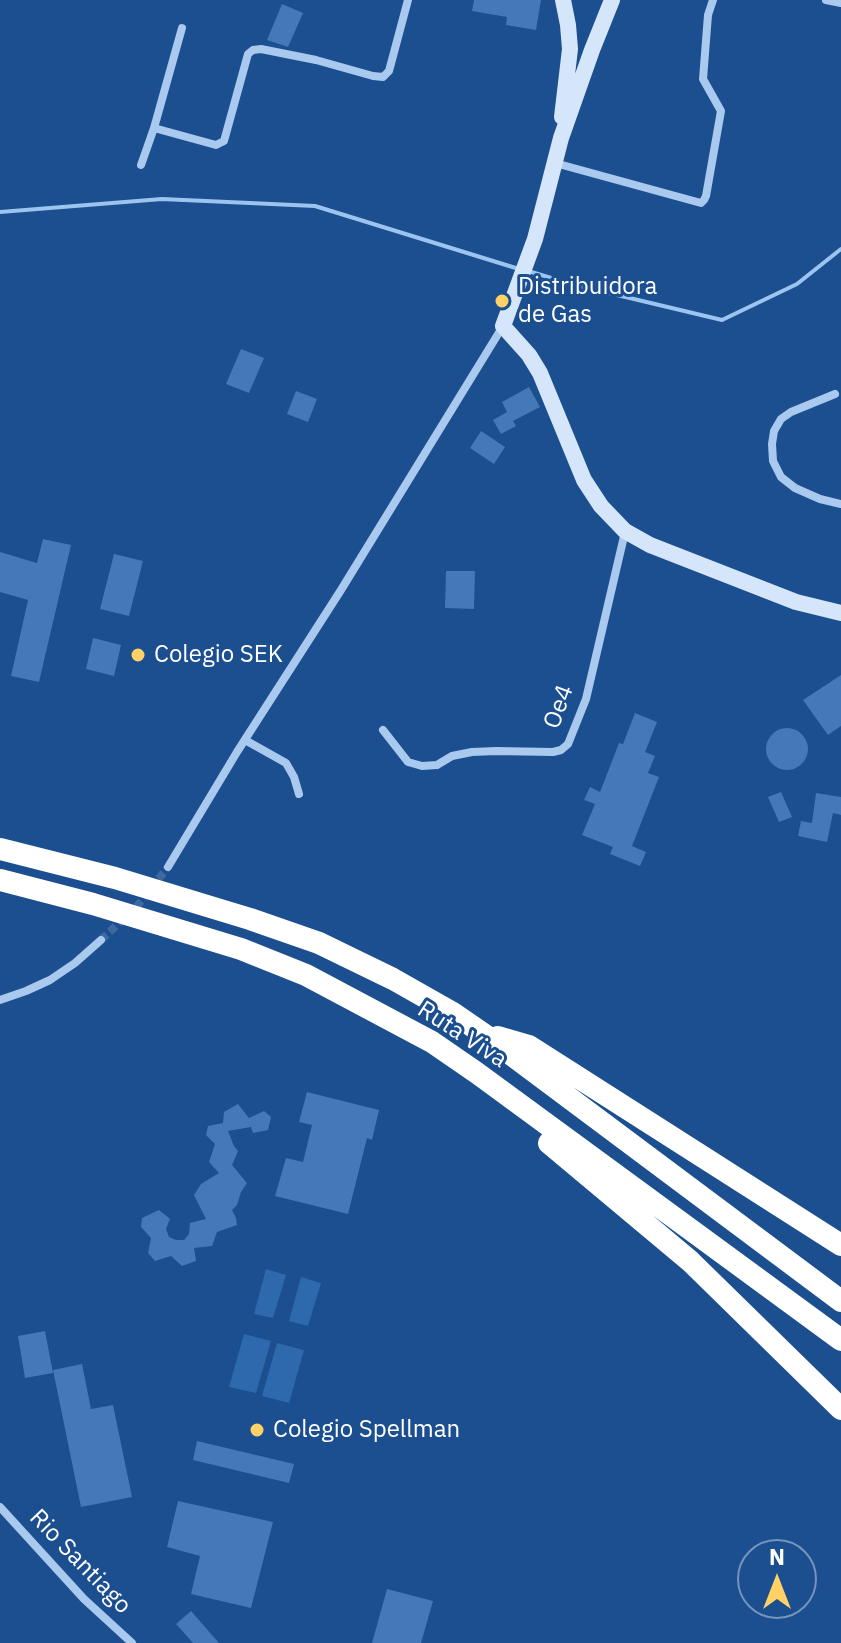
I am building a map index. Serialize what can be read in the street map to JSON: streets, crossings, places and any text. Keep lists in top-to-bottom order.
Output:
{
  "streets": {
    "highway": ["Ruta Viva"],
    "street": ["Oe4", "Rio Santiago"]
  },
  "places": ["Distribuidora de Gas", "Colegio SEK", "Colegio Spellman"],
  "north": "top"
}
